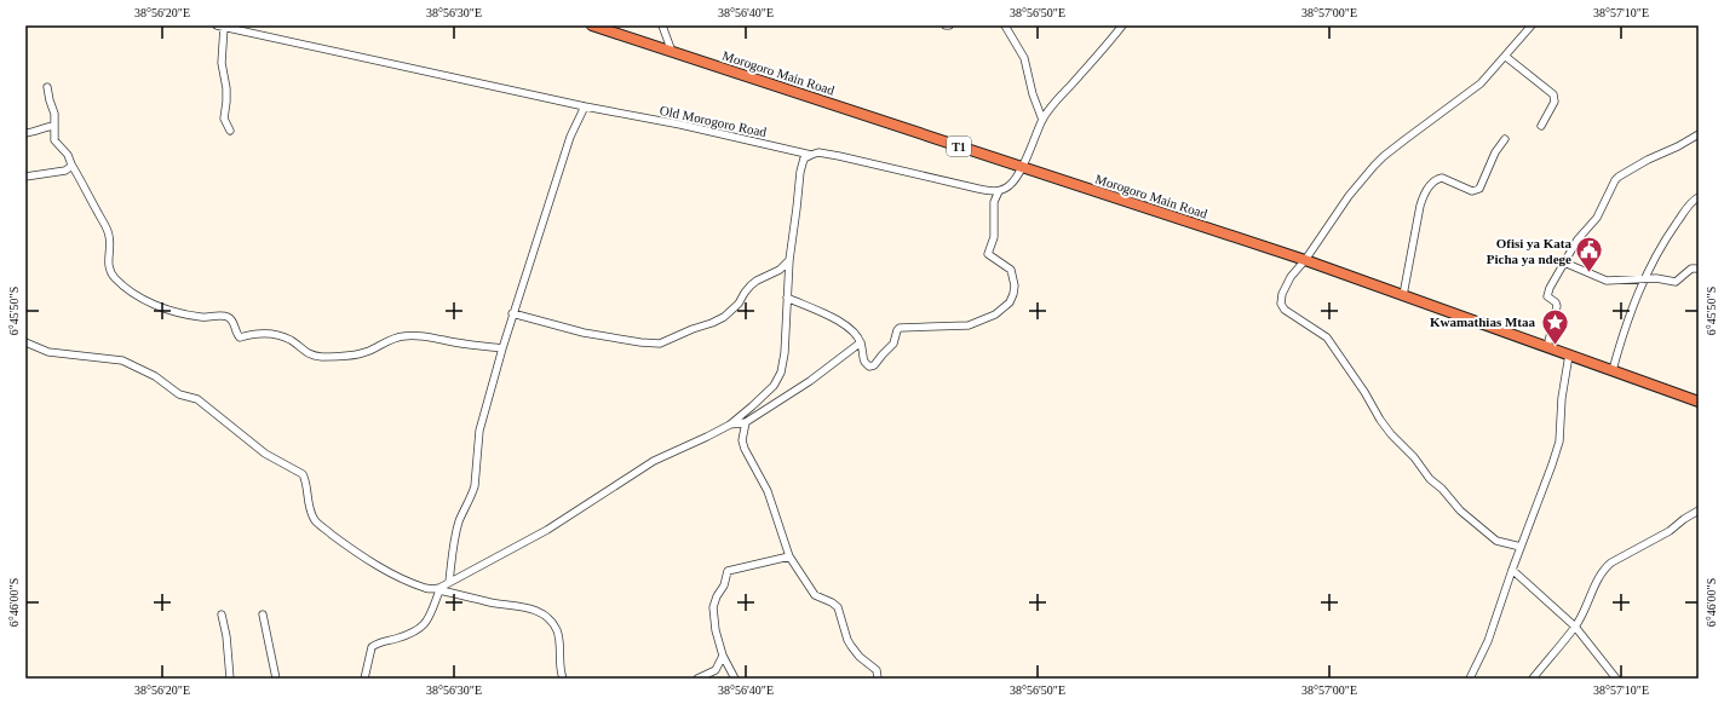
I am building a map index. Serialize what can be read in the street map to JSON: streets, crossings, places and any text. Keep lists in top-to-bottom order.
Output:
{
  "streets": {
    "highway": ["Morogoro Main Road", "T1"],
    "street": ["Old Morogoro Road"]
  },
  "places": {
    "public building": ["Ofisi ya Kata Picha ya ndege"],
    "place": ["Kwamathias Mtaa"]
  },
  "coordinates": [
    "38°56'20\"E",
    "38°56'30\"E",
    "38°56'40\"E",
    "38°56'50\"E",
    "38°57'00\"E",
    "38°57'10\"E",
    "6°45'50\"S",
    "6°46'00\"S"
  ]
}
